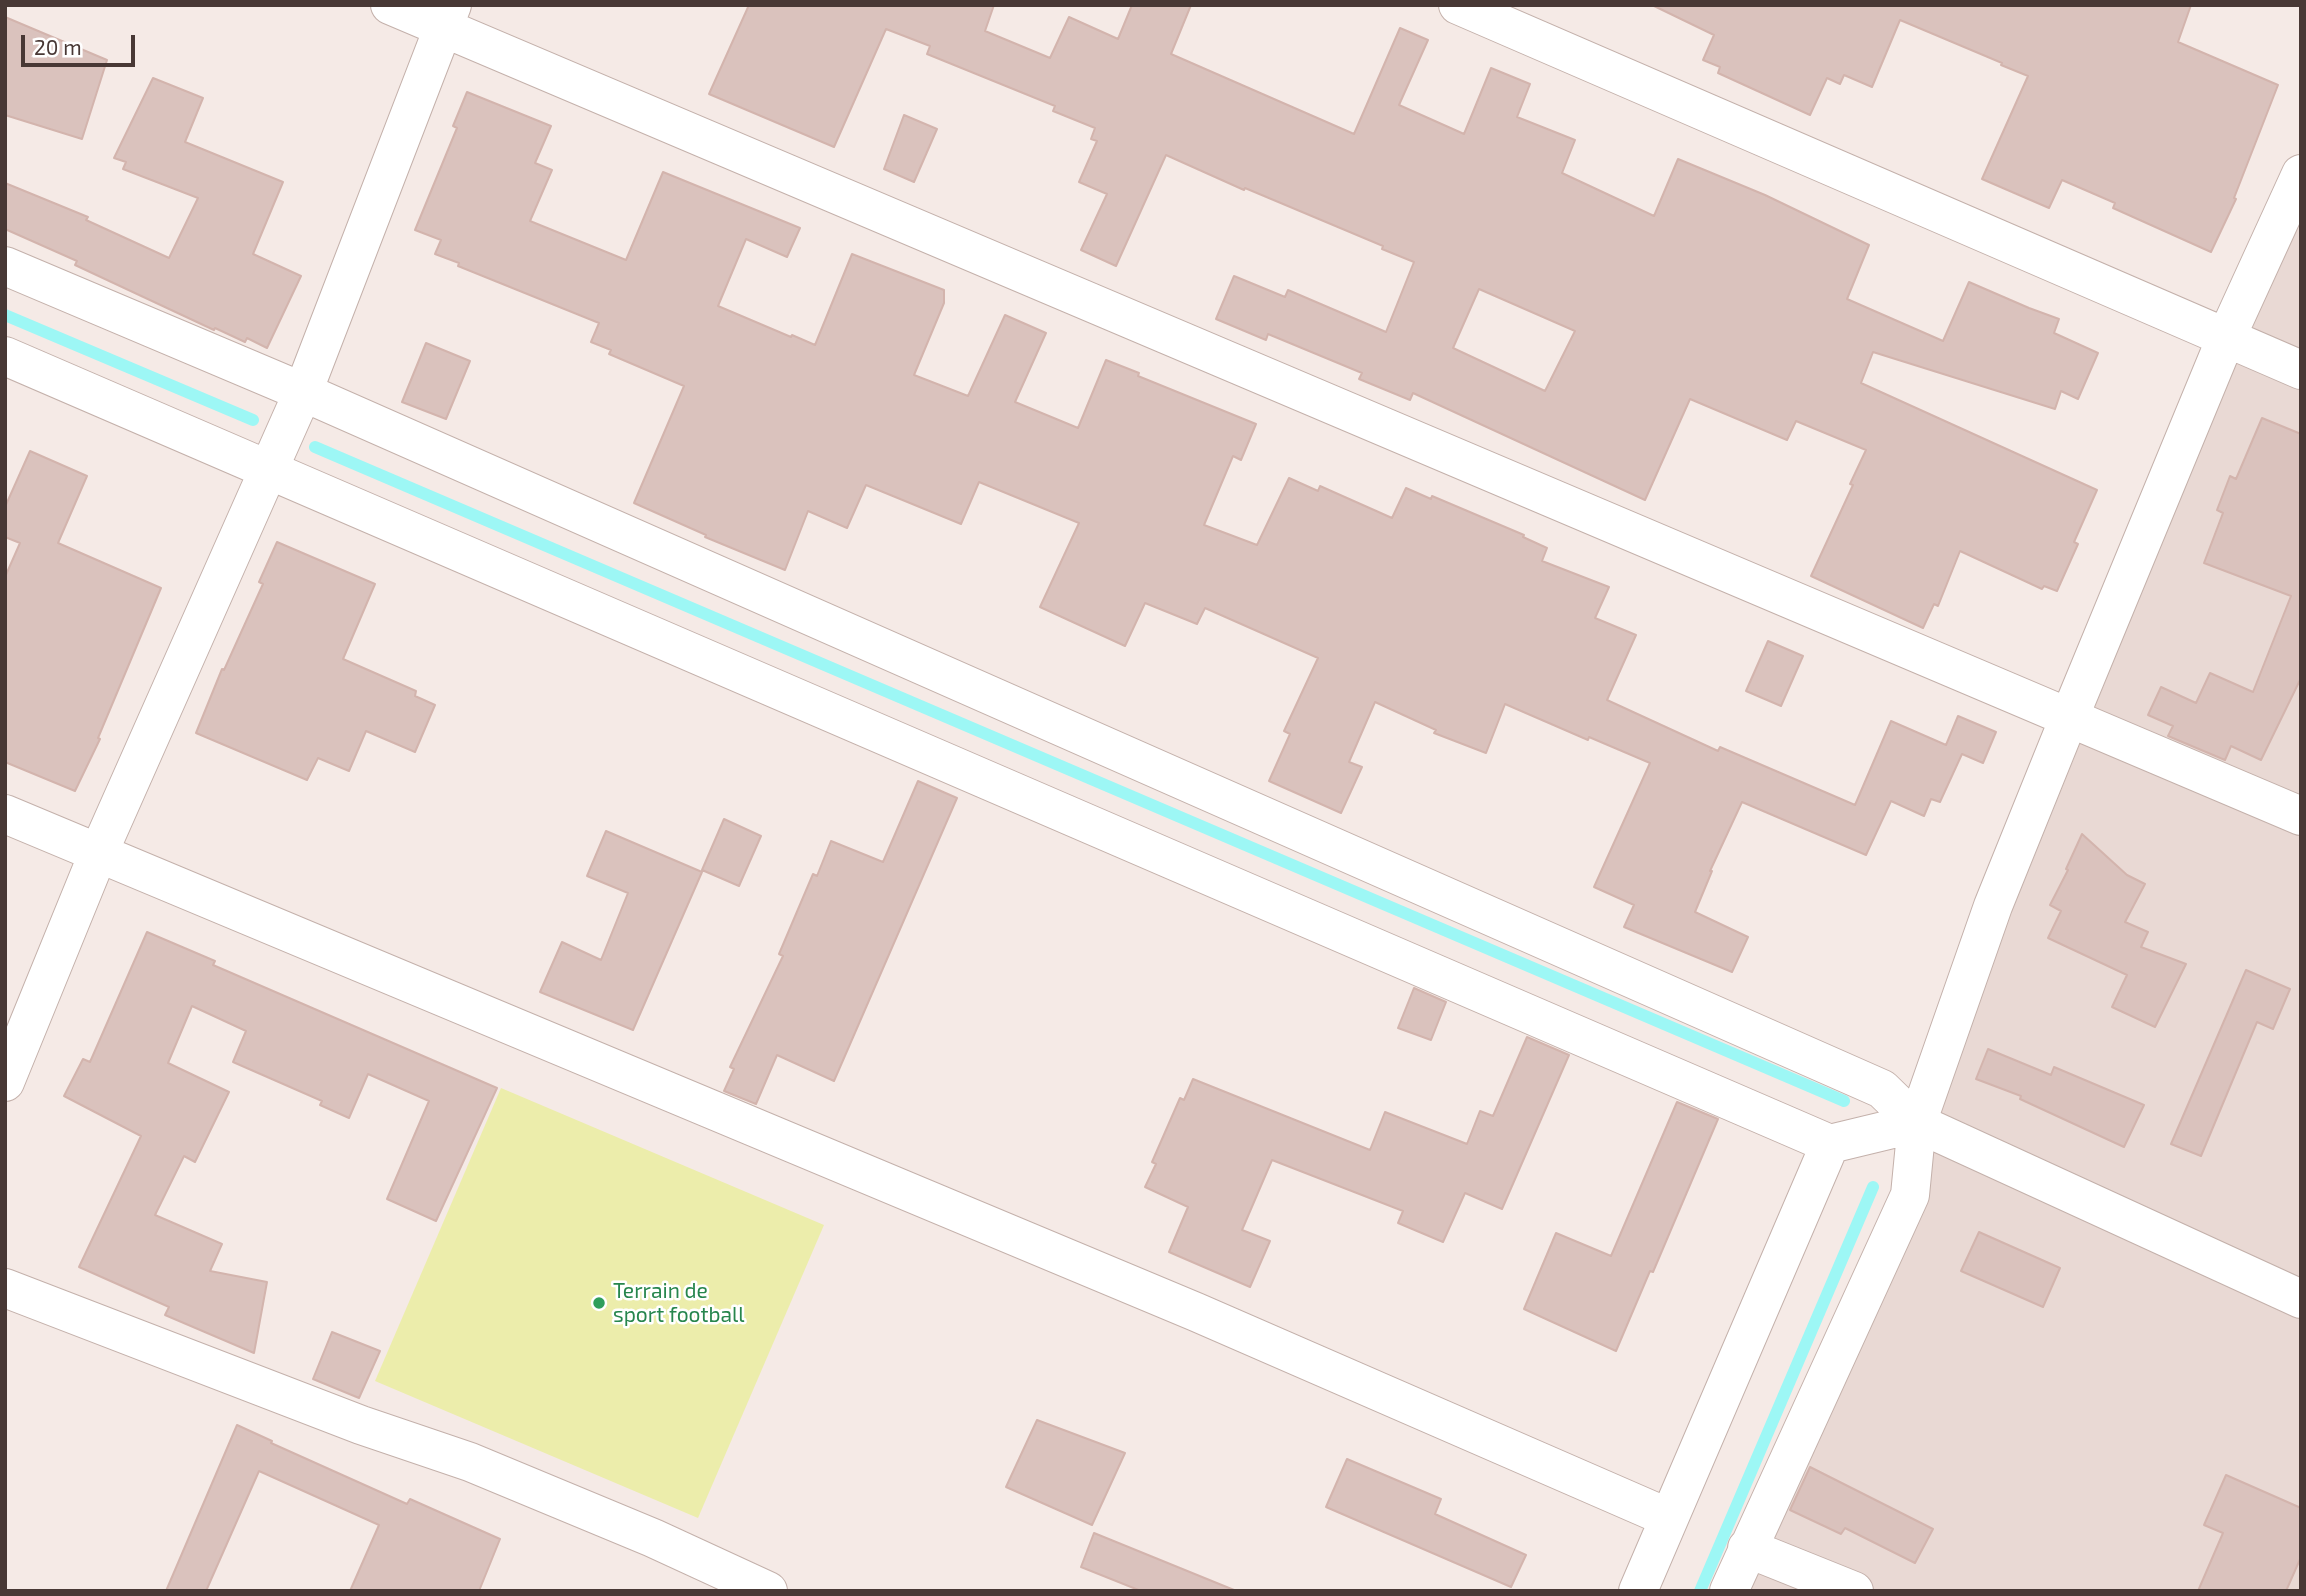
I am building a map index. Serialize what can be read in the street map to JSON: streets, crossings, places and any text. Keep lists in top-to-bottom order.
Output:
{
  "places": ["Terrain de sport football"],
  "scale_bar": "20 m"
}
